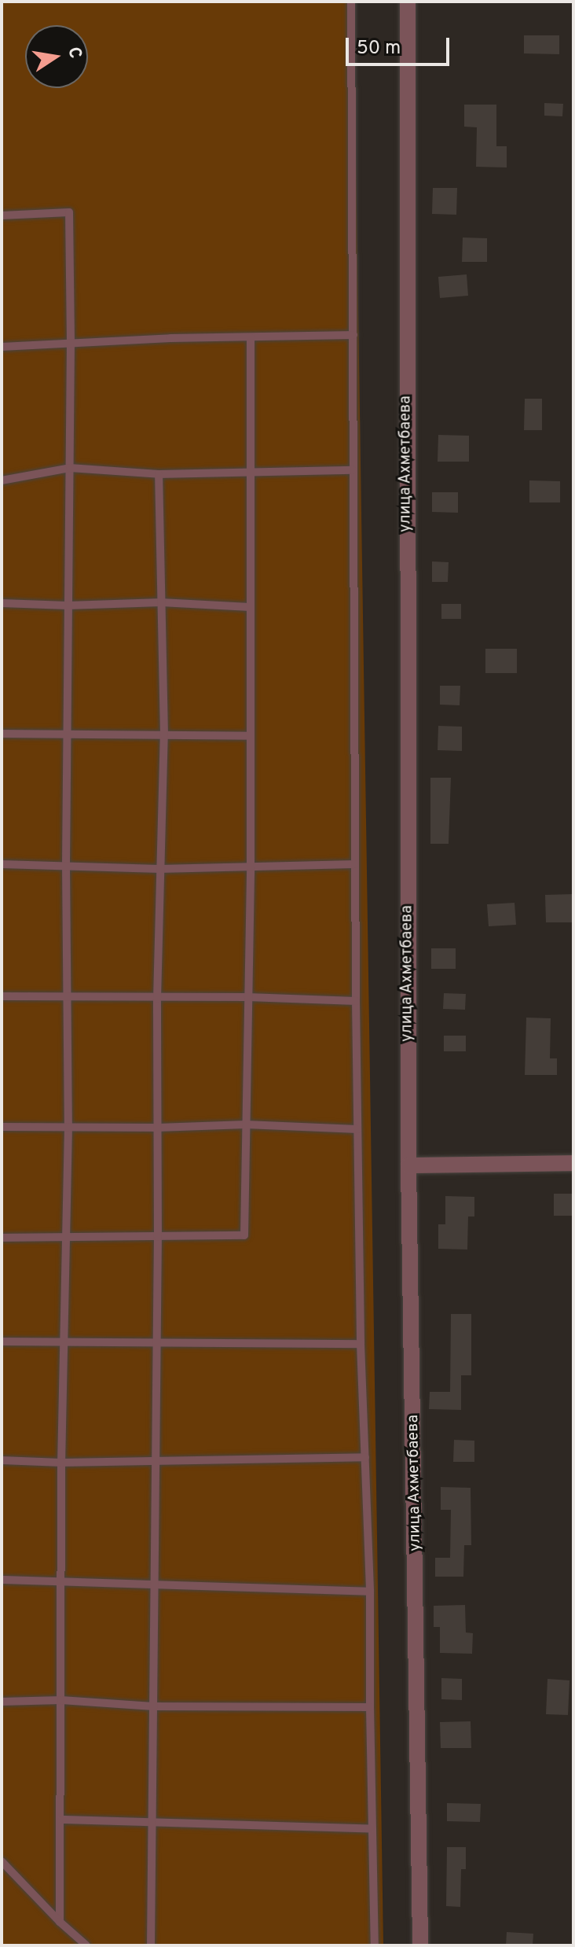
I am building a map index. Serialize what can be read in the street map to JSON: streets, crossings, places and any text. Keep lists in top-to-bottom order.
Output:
{
  "streets": {
    "street": ["улица Ахметбаева"]
  },
  "scale_bar": "50 m",
  "north": "right"
}
